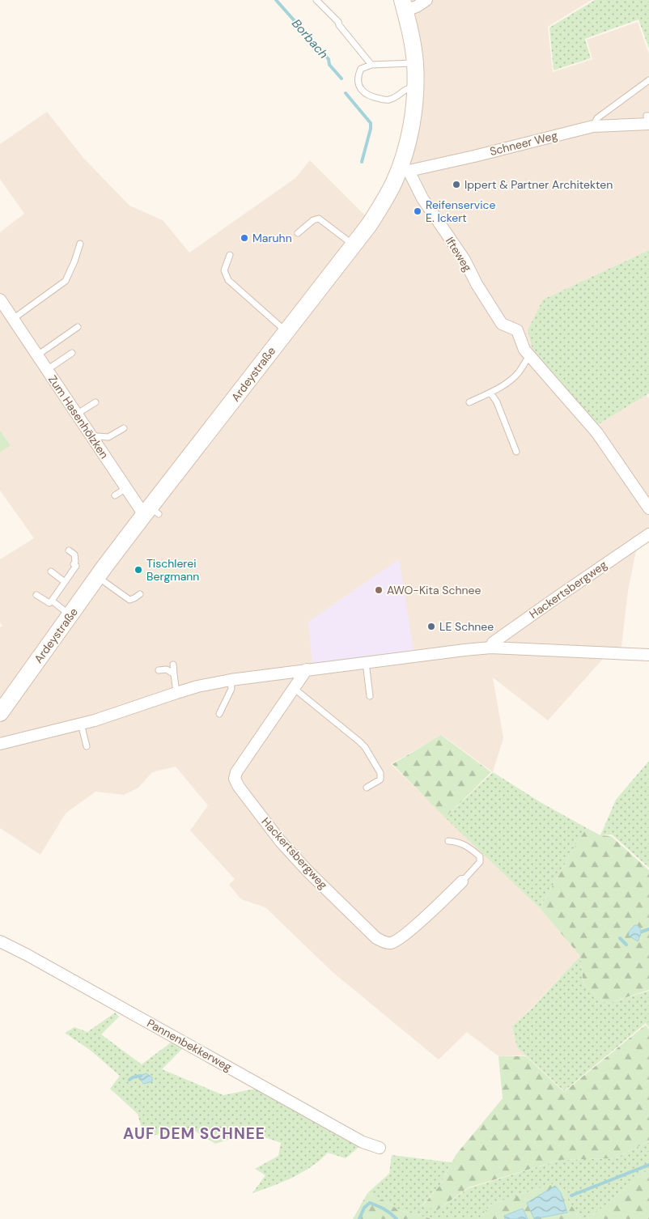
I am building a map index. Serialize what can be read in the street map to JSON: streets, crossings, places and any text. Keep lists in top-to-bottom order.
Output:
{
  "streets": {
    "main road": ["Ardeystraße"],
    "street": [
      "Schneer Weg",
      "Ifteweg",
      "Zum Hasenhölzken",
      "Hackertsbergweg",
      "Pannenbekkerweg"
    ]
  },
  "crossings": [
    ["Schneer Weg", "Ifteweg"],
    ["Schneer Weg", "Ardeystraße"],
    ["Ifteweg", "Ardeystraße"],
    ["Ardeystraße", "Zum Hasenhölzken"]
  ],
  "districts": ["AUF DEM SCHNEE"],
  "water": ["Borbach"],
  "places": [
    "Ippert & Partner Architekten",
    "Reifenservice E. Ickert",
    "Maruhn",
    "Tischlerei Bergmann",
    "AWO-Kita Schnee",
    "LE Schnee"
  ]
}
